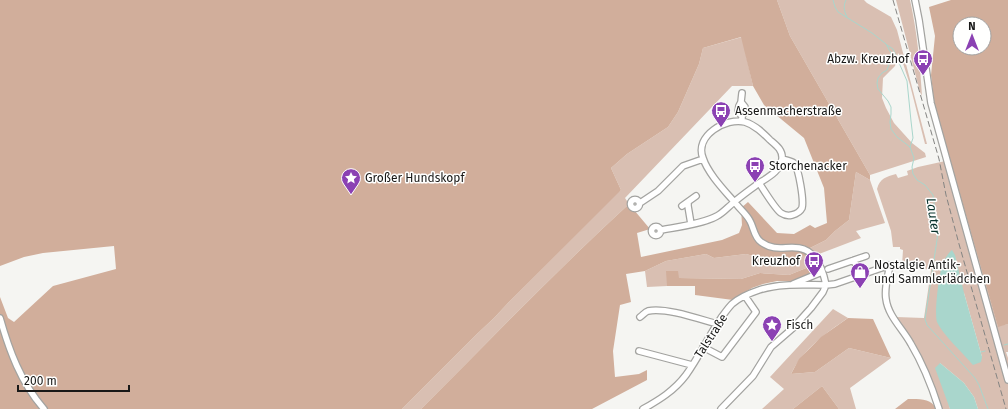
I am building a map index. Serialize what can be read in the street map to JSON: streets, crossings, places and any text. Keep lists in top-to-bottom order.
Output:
{
  "streets": {
    "street": ["Talstraße"]
  },
  "water": ["Lauter"],
  "places": {
    "bus stop": [
      "Abzw. Kreuzhof",
      "Assenmacherstraße",
      "Storchenacker",
      "Kreuzhof"
    ],
    "place": ["Großer Hundskopf", "Fisch"],
    "shop": ["Nostalgie Antik- und Sammlerlädchen"]
  },
  "scale_bar": "200 m",
  "north": "top"
}
